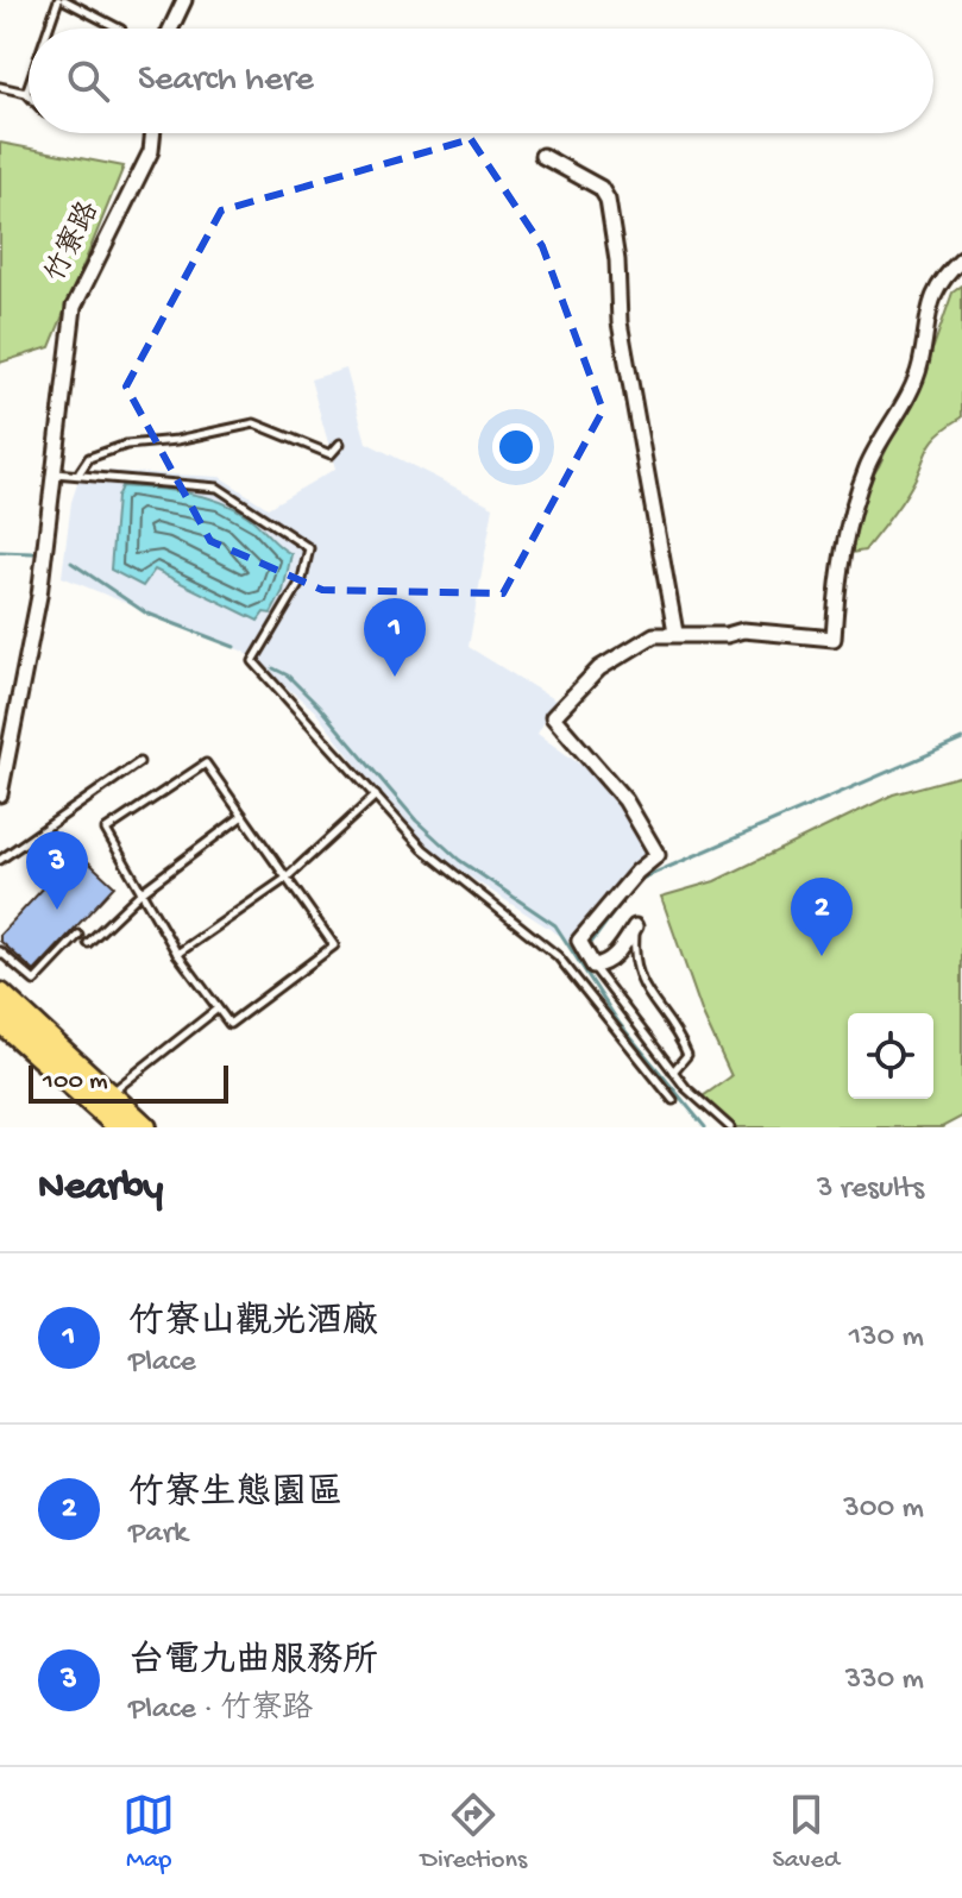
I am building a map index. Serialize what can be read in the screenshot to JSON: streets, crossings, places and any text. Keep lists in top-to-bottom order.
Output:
{
  "streets": {
    "street": ["竹寮路"]
  },
  "scale_bar": "100 m",
  "page": {
    "search": "Search here",
    "pins": ["1", "3", "2"],
    "scale": "100 m",
    "heading": ["Nearby", "3 results"],
    "list": [
      {
        "mark": "1",
        "name": "竹寮山觀光酒廠",
        "note": "Place",
        "value": "130 m"
      },
      {
        "mark": "2",
        "name": "竹寮生態園區",
        "note": "Park",
        "value": "300 m"
      },
      {
        "mark": "3",
        "name": "台電九曲服務所",
        "note": "Place · 竹寮路",
        "value": "330 m"
      }
    ],
    "nav": ["Map", "Directions", "Saved"]
  }
}
